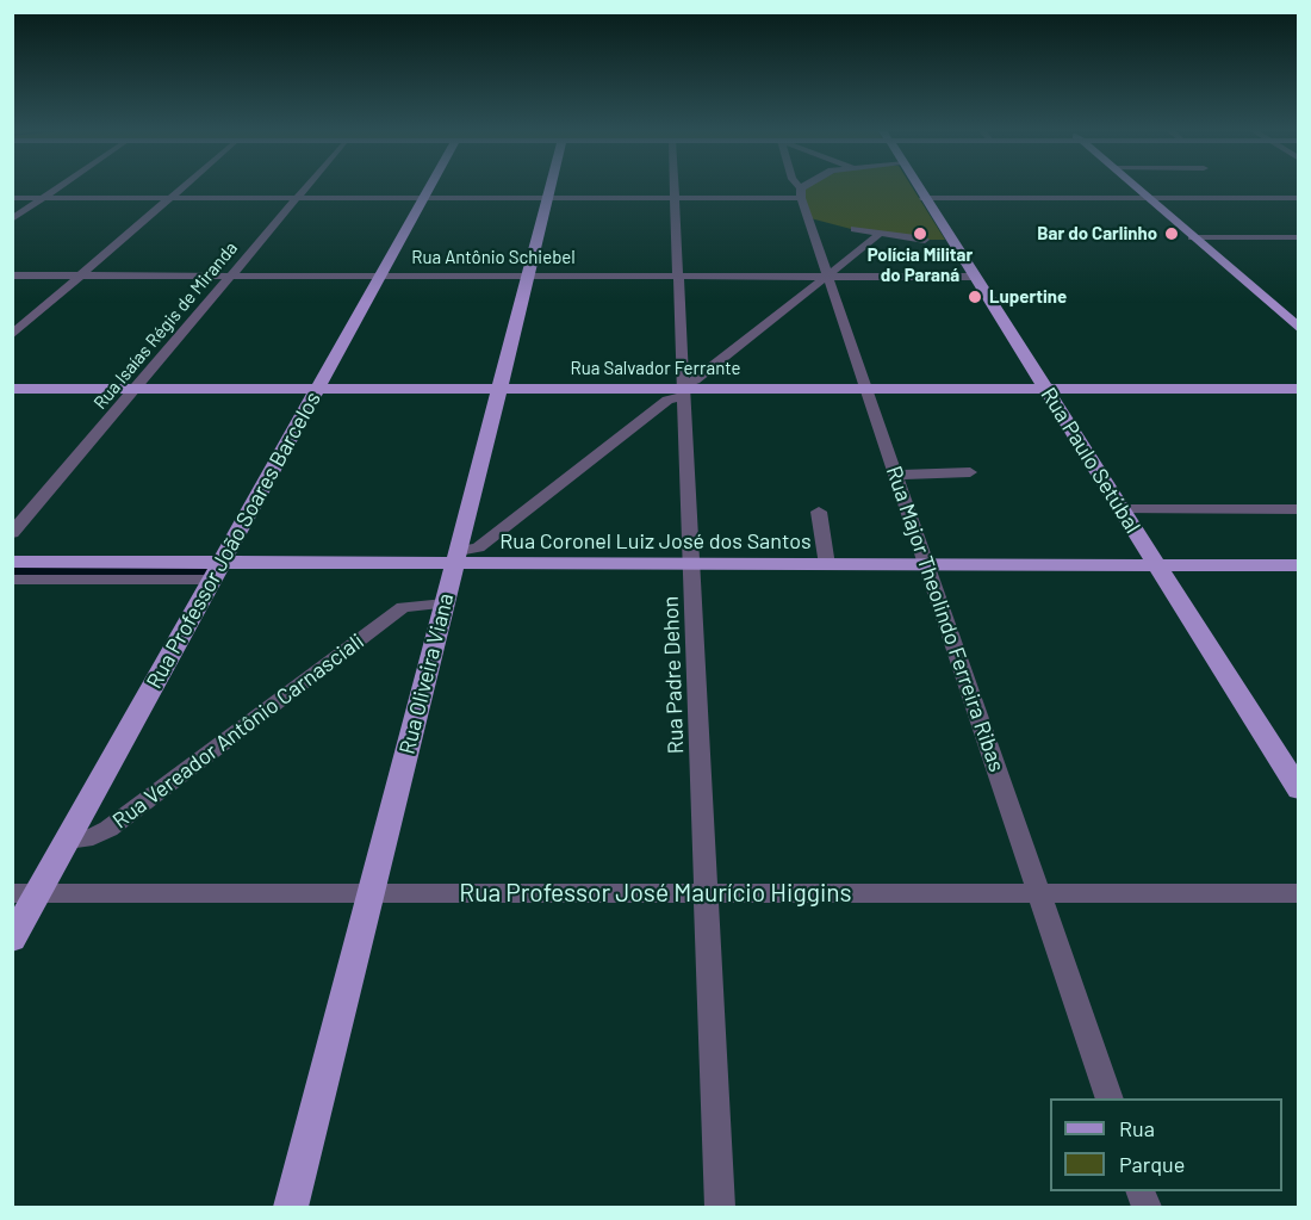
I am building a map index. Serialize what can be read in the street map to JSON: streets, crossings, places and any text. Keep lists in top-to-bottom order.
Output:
{
  "streets": {
    "main road": [
      "Rua Salvador Ferrante",
      "Rua Paulo Setúbal",
      "Rua Professor João Soares Barcelos",
      "Rua Coronel Luiz José dos Santos",
      "Rua Oliveira Viana"
    ],
    "street": [
      "Rua Antônio Schiebel",
      "Rua Isaías Régis de Miranda",
      "Rua Major Theolindo Ferreira Ribas",
      "Rua Padre Dehon",
      "Rua Vereador Antônio Carnasciali",
      "Rua Professor José Maurício Higgins"
    ]
  },
  "crossings": [
    ["Rua Antônio Schiebel", "Rua Isaías Régis de Miranda"],
    ["Rua Antônio Schiebel", "Rua Paulo Setúbal"],
    ["Rua Antônio Schiebel", "Rua Professor João Soares Barcelos"],
    ["Rua Antônio Schiebel", "Rua Major Theolindo Ferreira Ribas"],
    ["Rua Antônio Schiebel", "Rua Oliveira Viana"],
    ["Rua Antônio Schiebel", "Rua Padre Dehon"],
    ["Rua Isaías Régis de Miranda", "Rua Salvador Ferrante"],
    ["Rua Salvador Ferrante", "Rua Paulo Setúbal"],
    ["Rua Salvador Ferrante", "Rua Professor João Soares Barcelos"],
    ["Rua Salvador Ferrante", "Rua Major Theolindo Ferreira Ribas"],
    ["Rua Salvador Ferrante", "Rua Oliveira Viana"],
    ["Rua Salvador Ferrante", "Rua Padre Dehon"],
    ["Rua Paulo Setúbal", "Rua Coronel Luiz José dos Santos"],
    ["Rua Professor João Soares Barcelos", "Rua Coronel Luiz José dos Santos"],
    ["Rua Professor João Soares Barcelos", "Rua Vereador Antônio Carnasciali"],
    ["Rua Professor João Soares Barcelos", "Rua Professor José Maurício Higgins"],
    ["Rua Coronel Luiz José dos Santos", "Rua Major Theolindo Ferreira Ribas"],
    ["Rua Coronel Luiz José dos Santos", "Rua Oliveira Viana"],
    ["Rua Coronel Luiz José dos Santos", "Rua Padre Dehon"],
    ["Rua Major Theolindo Ferreira Ribas", "Rua Professor José Maurício Higgins"],
    ["Rua Oliveira Viana", "Rua Vereador Antônio Carnasciali"],
    ["Rua Oliveira Viana", "Rua Professor José Maurício Higgins"],
    ["Rua Padre Dehon", "Rua Professor José Maurício Higgins"]
  ],
  "places": ["Polícia Militar do Paraná", "Bar do Carlinho", "Lupertine"],
  "legend": ["Rua", "Parque"]
}
